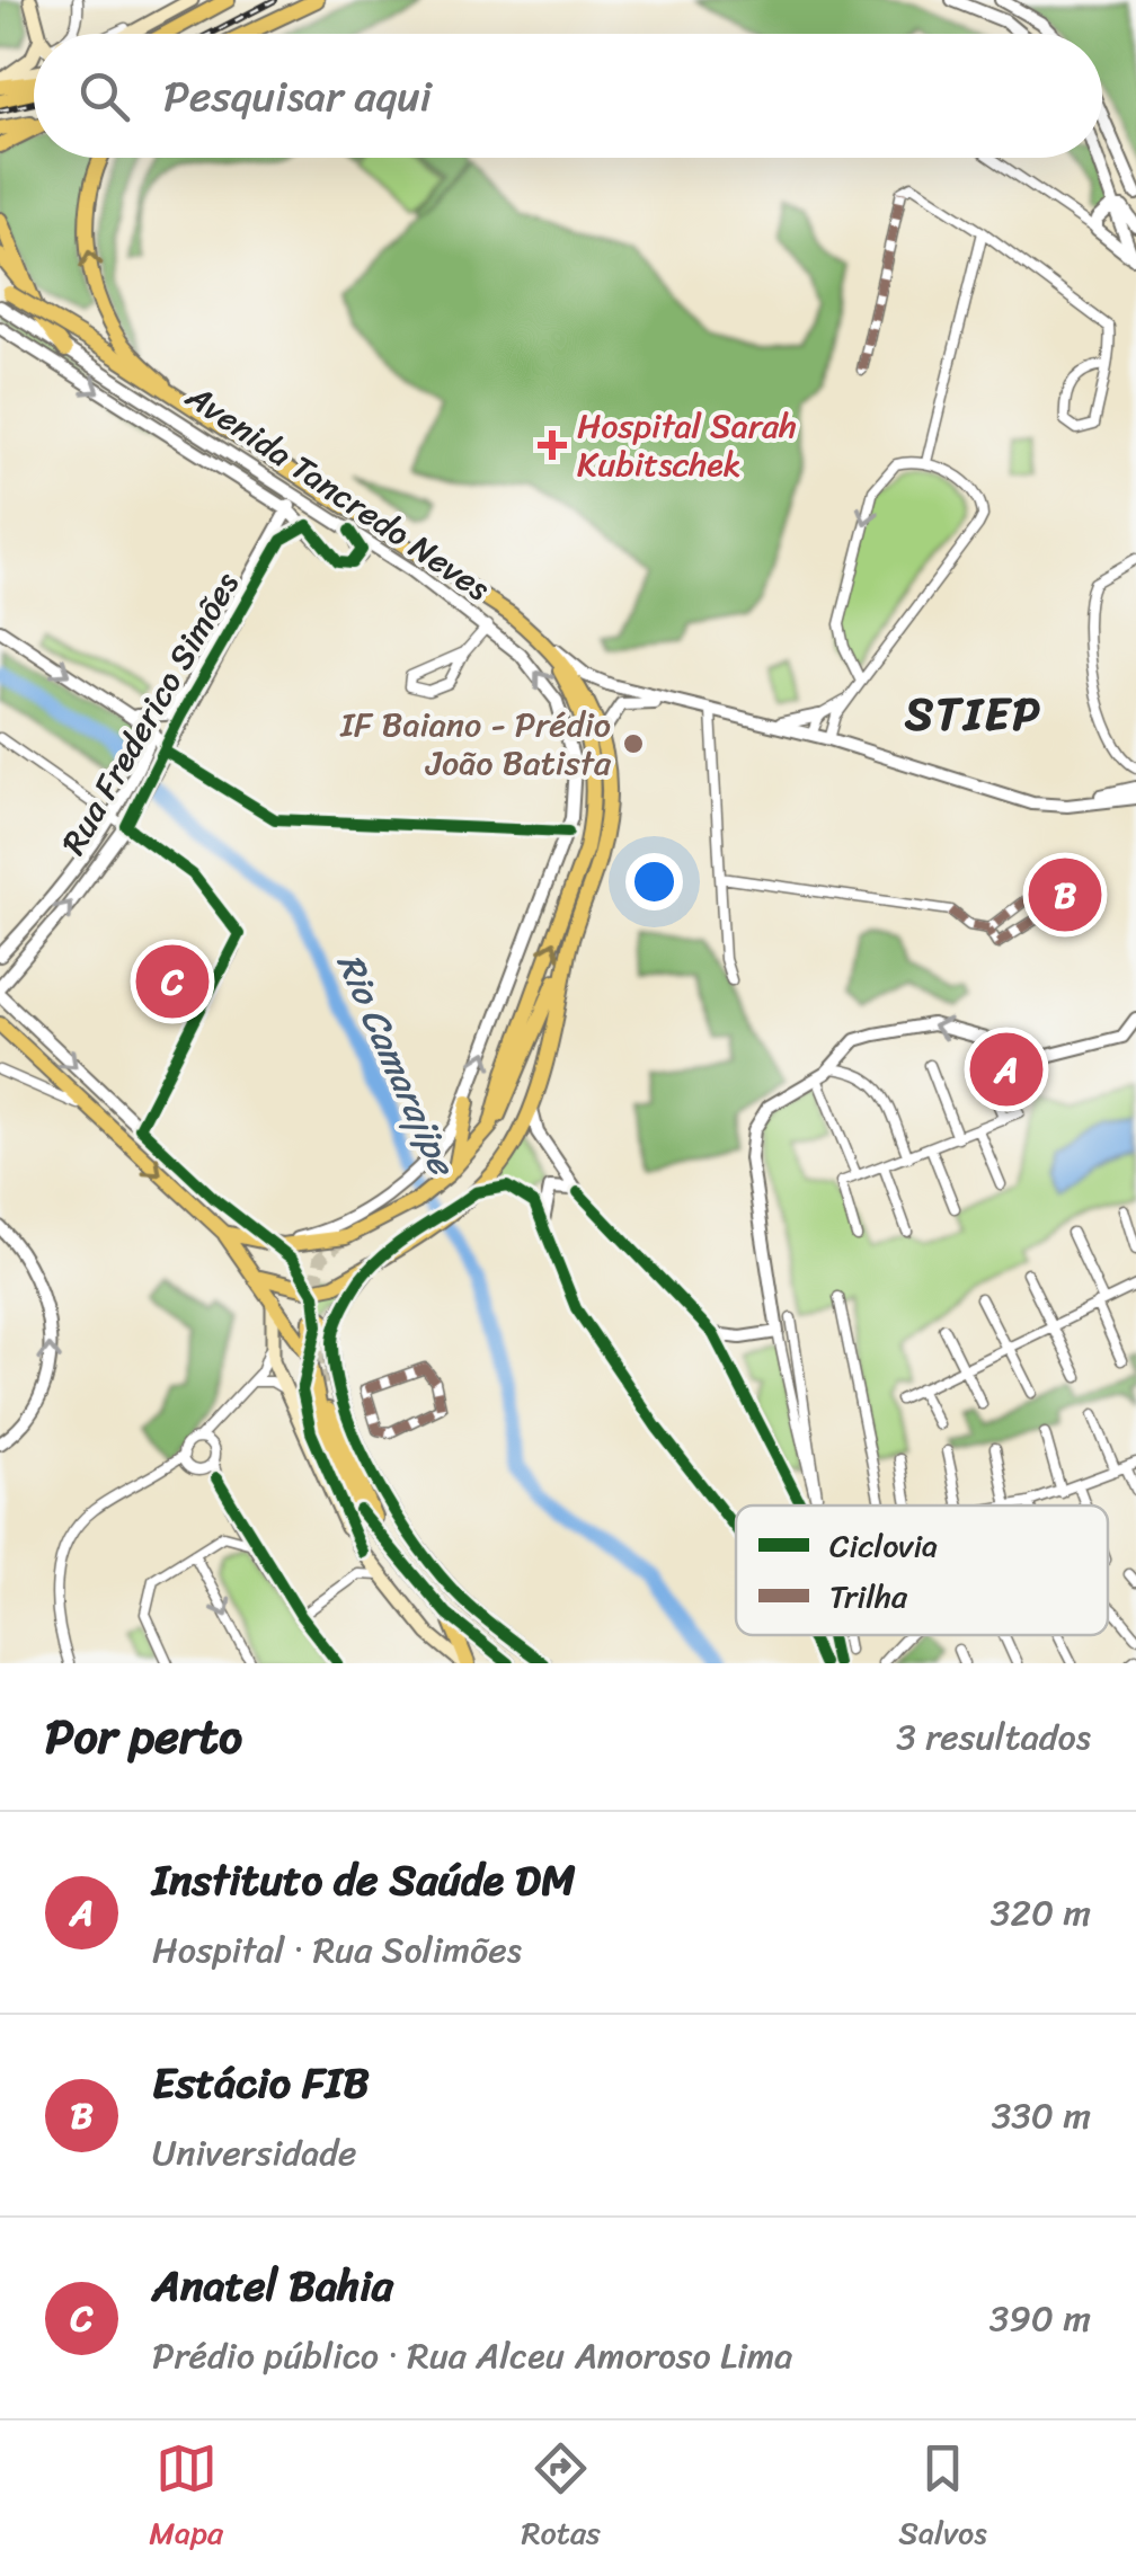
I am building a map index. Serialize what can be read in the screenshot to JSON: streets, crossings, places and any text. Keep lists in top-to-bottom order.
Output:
{
  "streets": {
    "main road": ["Avenida Tancredo Neves"],
    "street": ["Rua Frederico Simões"]
  },
  "crossings": [
    ["Avenida Tancredo Neves", "Rua Frederico Simões"]
  ],
  "districts": ["STIEP"],
  "water": ["Rio Camarajipe"],
  "places": {
    "health": ["Hospital Sarah Kubitschek"],
    "other": ["IF Baiano - Prédio João Batista"]
  },
  "legend": ["Ciclovia", "Trilha"],
  "page": {
    "search": "Pesquisar aqui",
    "pins": ["B", "C", "A"],
    "heading": ["Por perto", "3 resultados"],
    "list": [
      {
        "mark": "A",
        "name": "Instituto de Saúde DM",
        "note": "Hospital · Rua Solimões",
        "value": "320 m"
      },
      {
        "mark": "B",
        "name": "Estácio FIB",
        "note": "Universidade",
        "value": "330 m"
      },
      {
        "mark": "C",
        "name": "Anatel Bahia",
        "note": "Prédio público · Rua Alceu Amoroso Lima",
        "value": "390 m"
      }
    ],
    "nav": ["Mapa", "Rotas", "Salvos"]
  }
}
